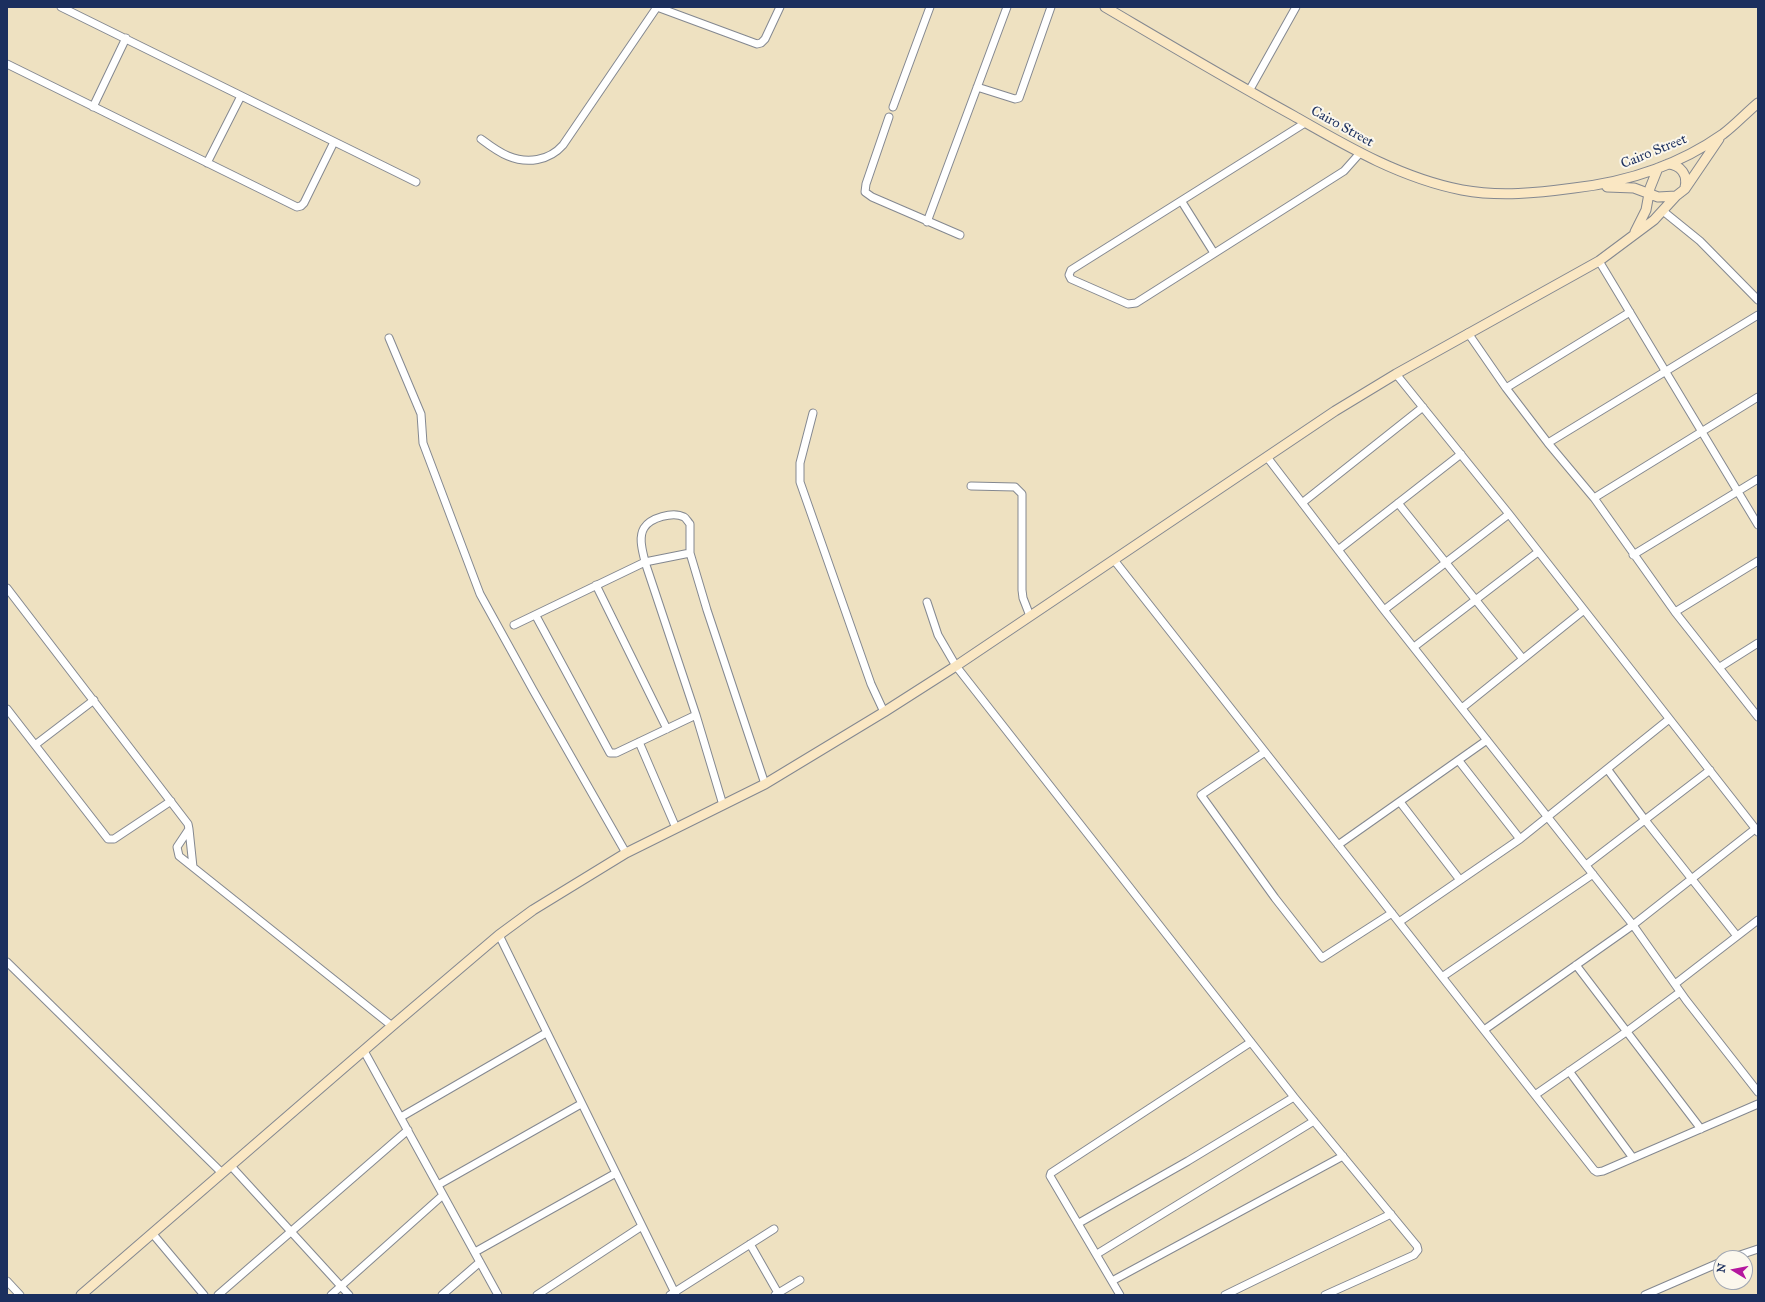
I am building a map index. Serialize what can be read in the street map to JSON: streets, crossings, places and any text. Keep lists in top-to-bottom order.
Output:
{
  "streets": {
    "main road": ["Cairo Street"]
  },
  "north": "left"
}
